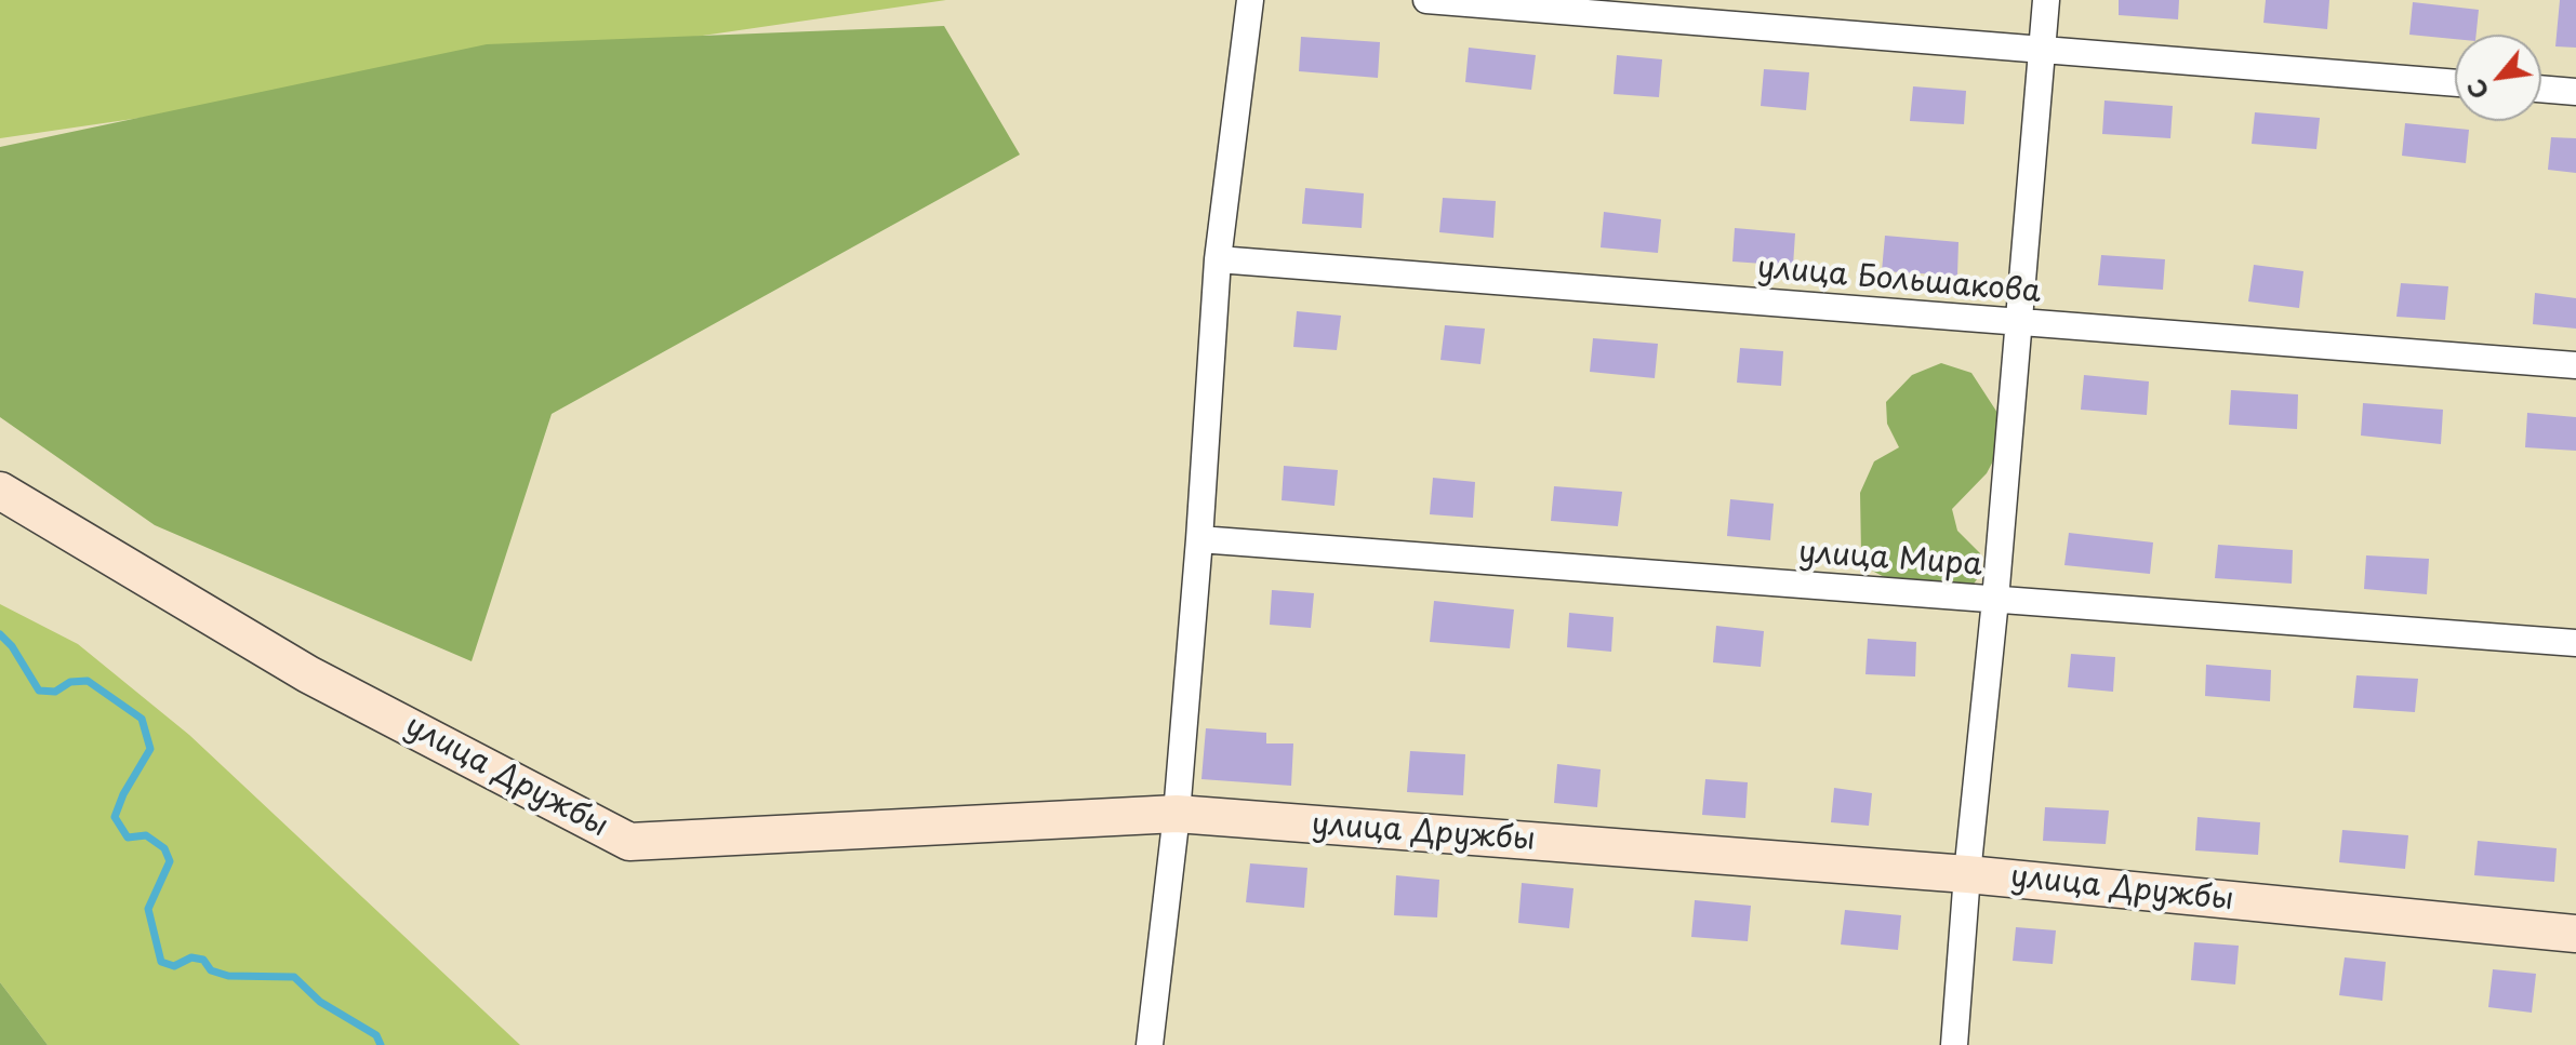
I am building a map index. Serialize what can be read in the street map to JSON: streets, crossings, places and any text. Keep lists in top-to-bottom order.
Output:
{
  "streets": {
    "street": ["улица Большакова", "улица Мира", "улица Дружбы"]
  },
  "north": "bottom left"
}
